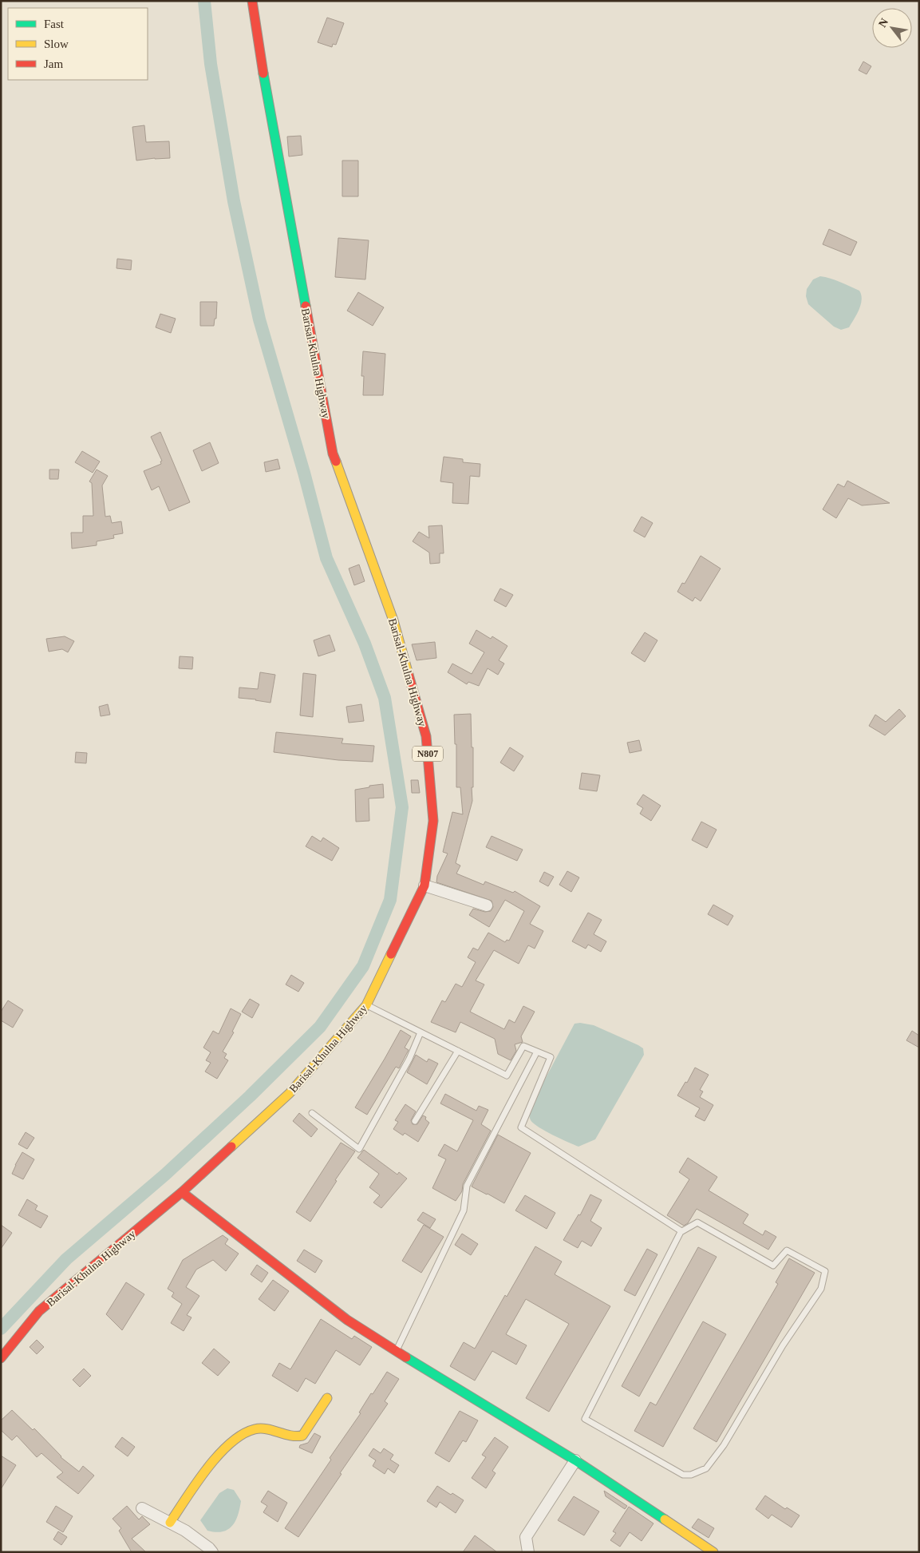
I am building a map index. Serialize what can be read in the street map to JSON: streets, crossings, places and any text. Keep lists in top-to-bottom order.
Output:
{
  "streets": {
    "main road": ["Barisal-Khulna Highway", "N807"]
  },
  "legend": ["Fast", "Slow", "Jam"],
  "north": "top left"
}
